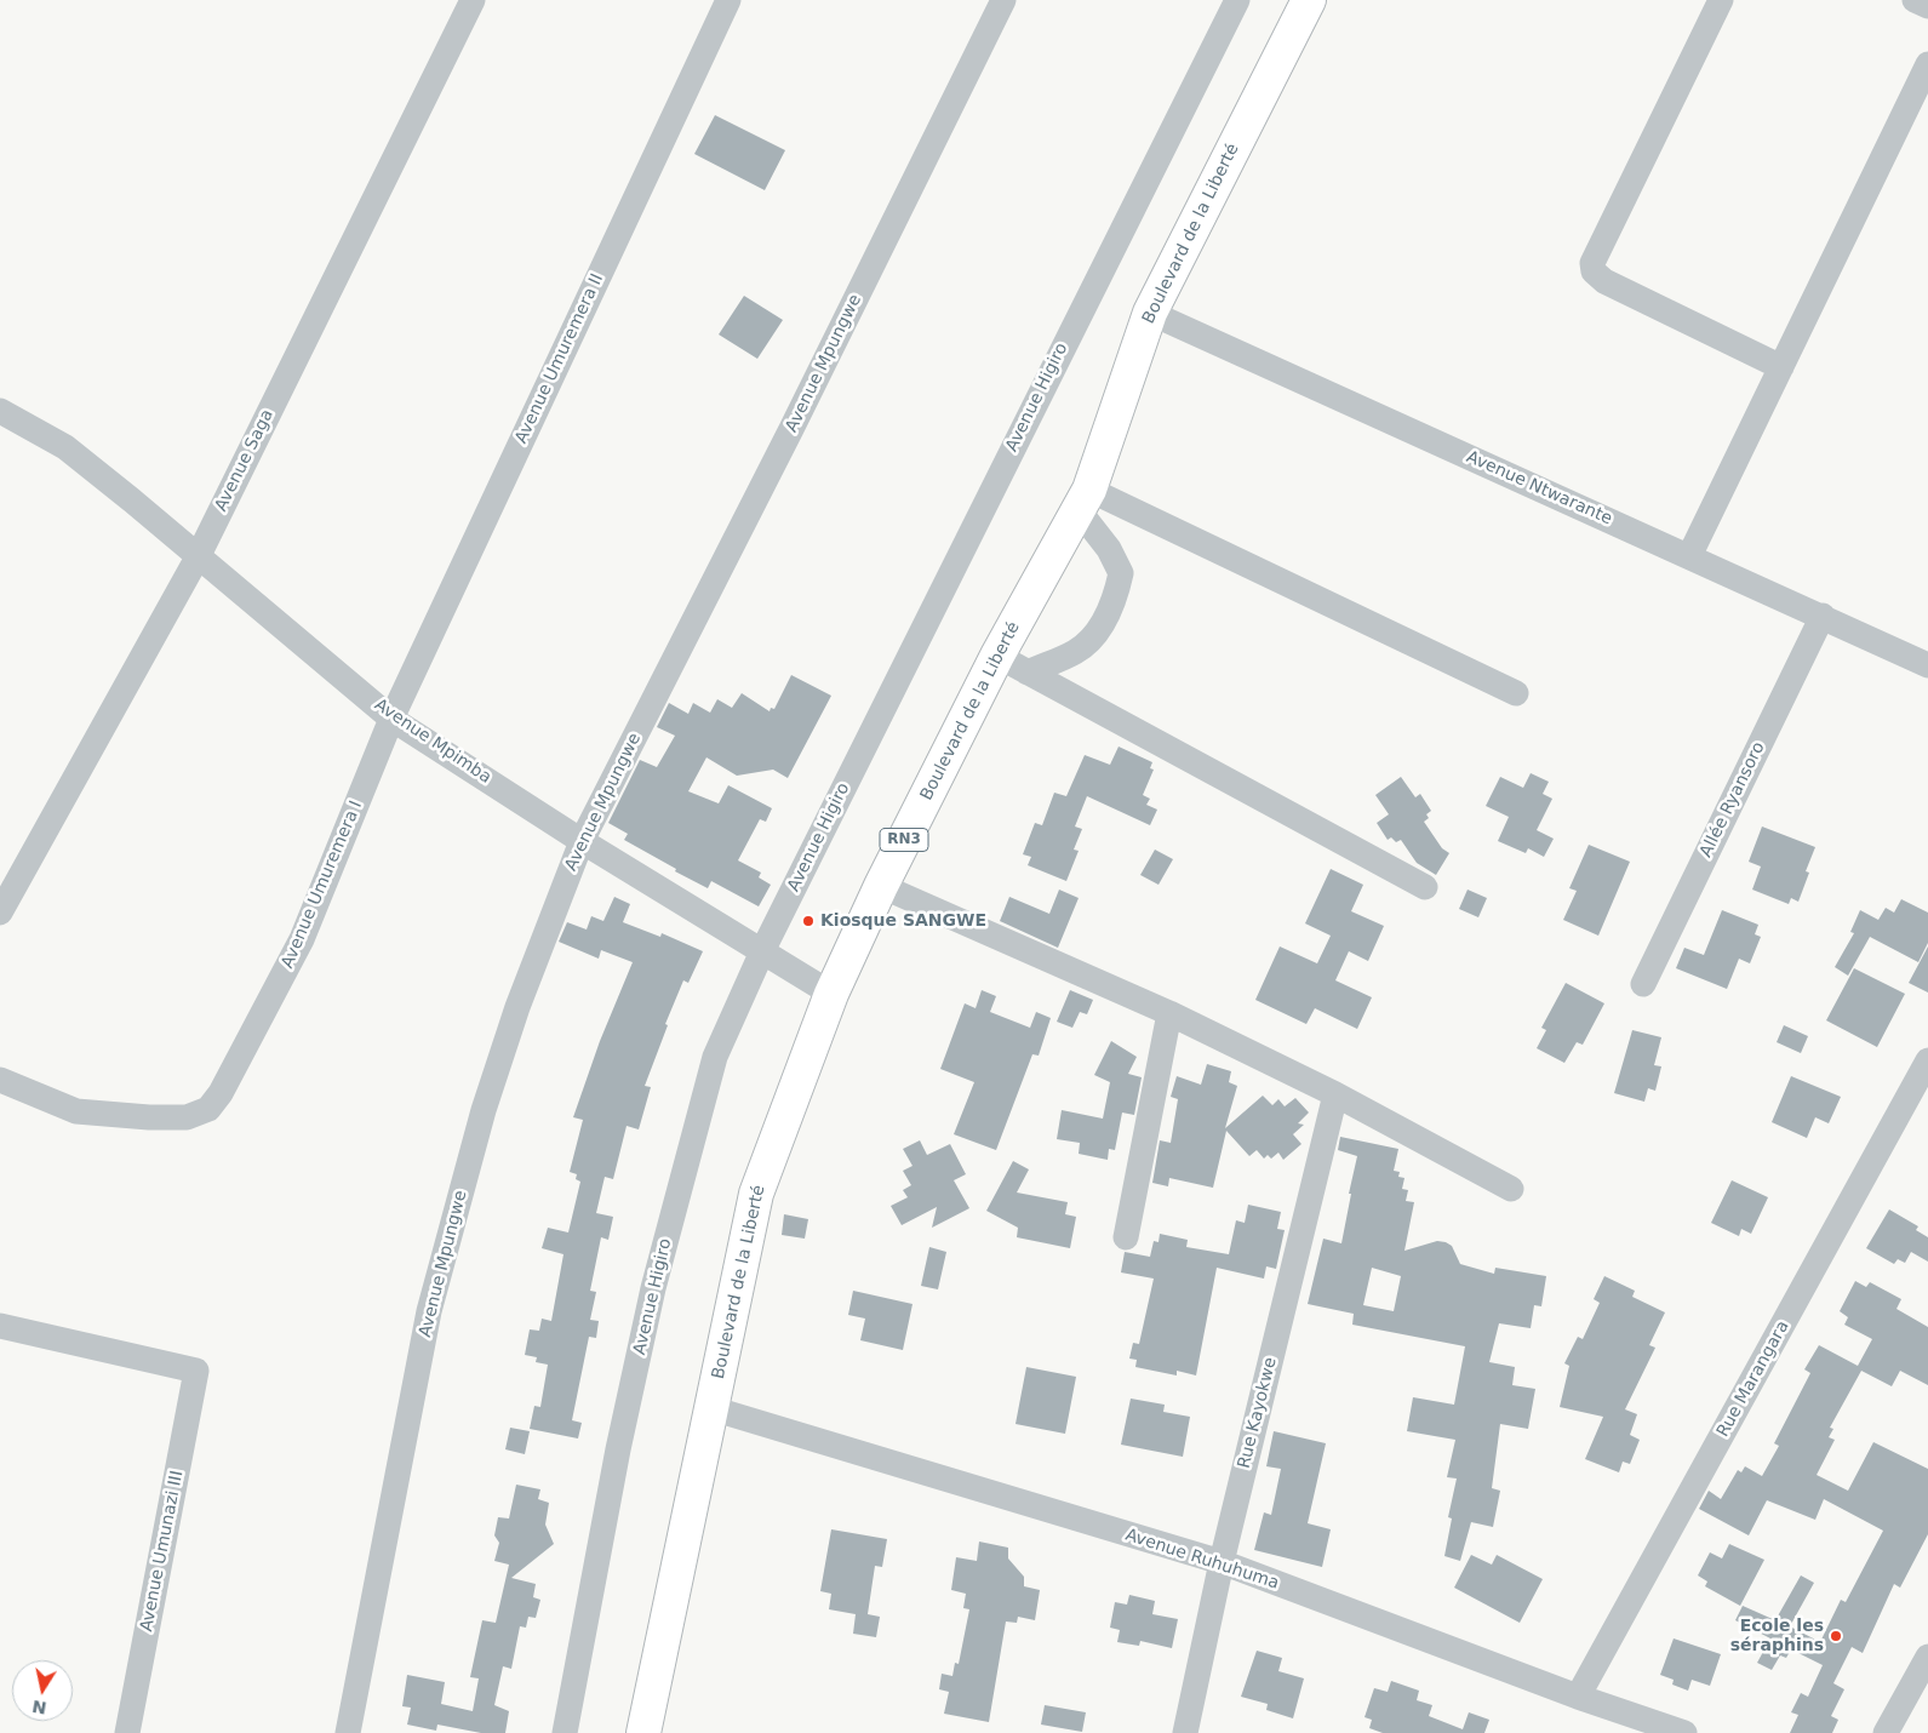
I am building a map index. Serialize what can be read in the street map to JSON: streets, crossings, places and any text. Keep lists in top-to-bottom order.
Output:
{
  "streets": {
    "highway": ["Boulevard de la Liberté", "RN3"],
    "street": [
      "Avenue Umuremera II",
      "Avenue Mpungwe",
      "Avenue Higiro",
      "Avenue Saga",
      "Avenue Ntwarante",
      "Avenue Mpimba",
      "Allée Ryansoro",
      "Avenue Umuremera I",
      "Rue Marangara",
      "Rue Kayokwe",
      "Avenue Umunazi III",
      "Avenue Ruhuhuma"
    ]
  },
  "crossings": [
    ["Boulevard de la Liberté", "Avenue Ntwarante"],
    ["Boulevard de la Liberté", "Avenue Mpimba"],
    ["Boulevard de la Liberté", "Avenue Ruhuhuma"],
    ["Avenue Umuremera II", "Avenue Mpimba"],
    ["Avenue Umuremera II", "Avenue Umuremera I"],
    ["Avenue Mpungwe", "Avenue Mpimba"],
    ["Avenue Higiro", "Avenue Mpimba"],
    ["Avenue Saga", "Avenue Mpimba"],
    ["Avenue Ntwarante", "Allée Ryansoro"],
    ["Avenue Mpimba", "Avenue Umuremera I"],
    ["Rue Marangara", "Avenue Ruhuhuma"],
    ["Rue Kayokwe", "Avenue Ruhuhuma"]
  ],
  "places": ["Kiosque SANGWE", "Ecole les séraphins"],
  "north": "bottom"
}
